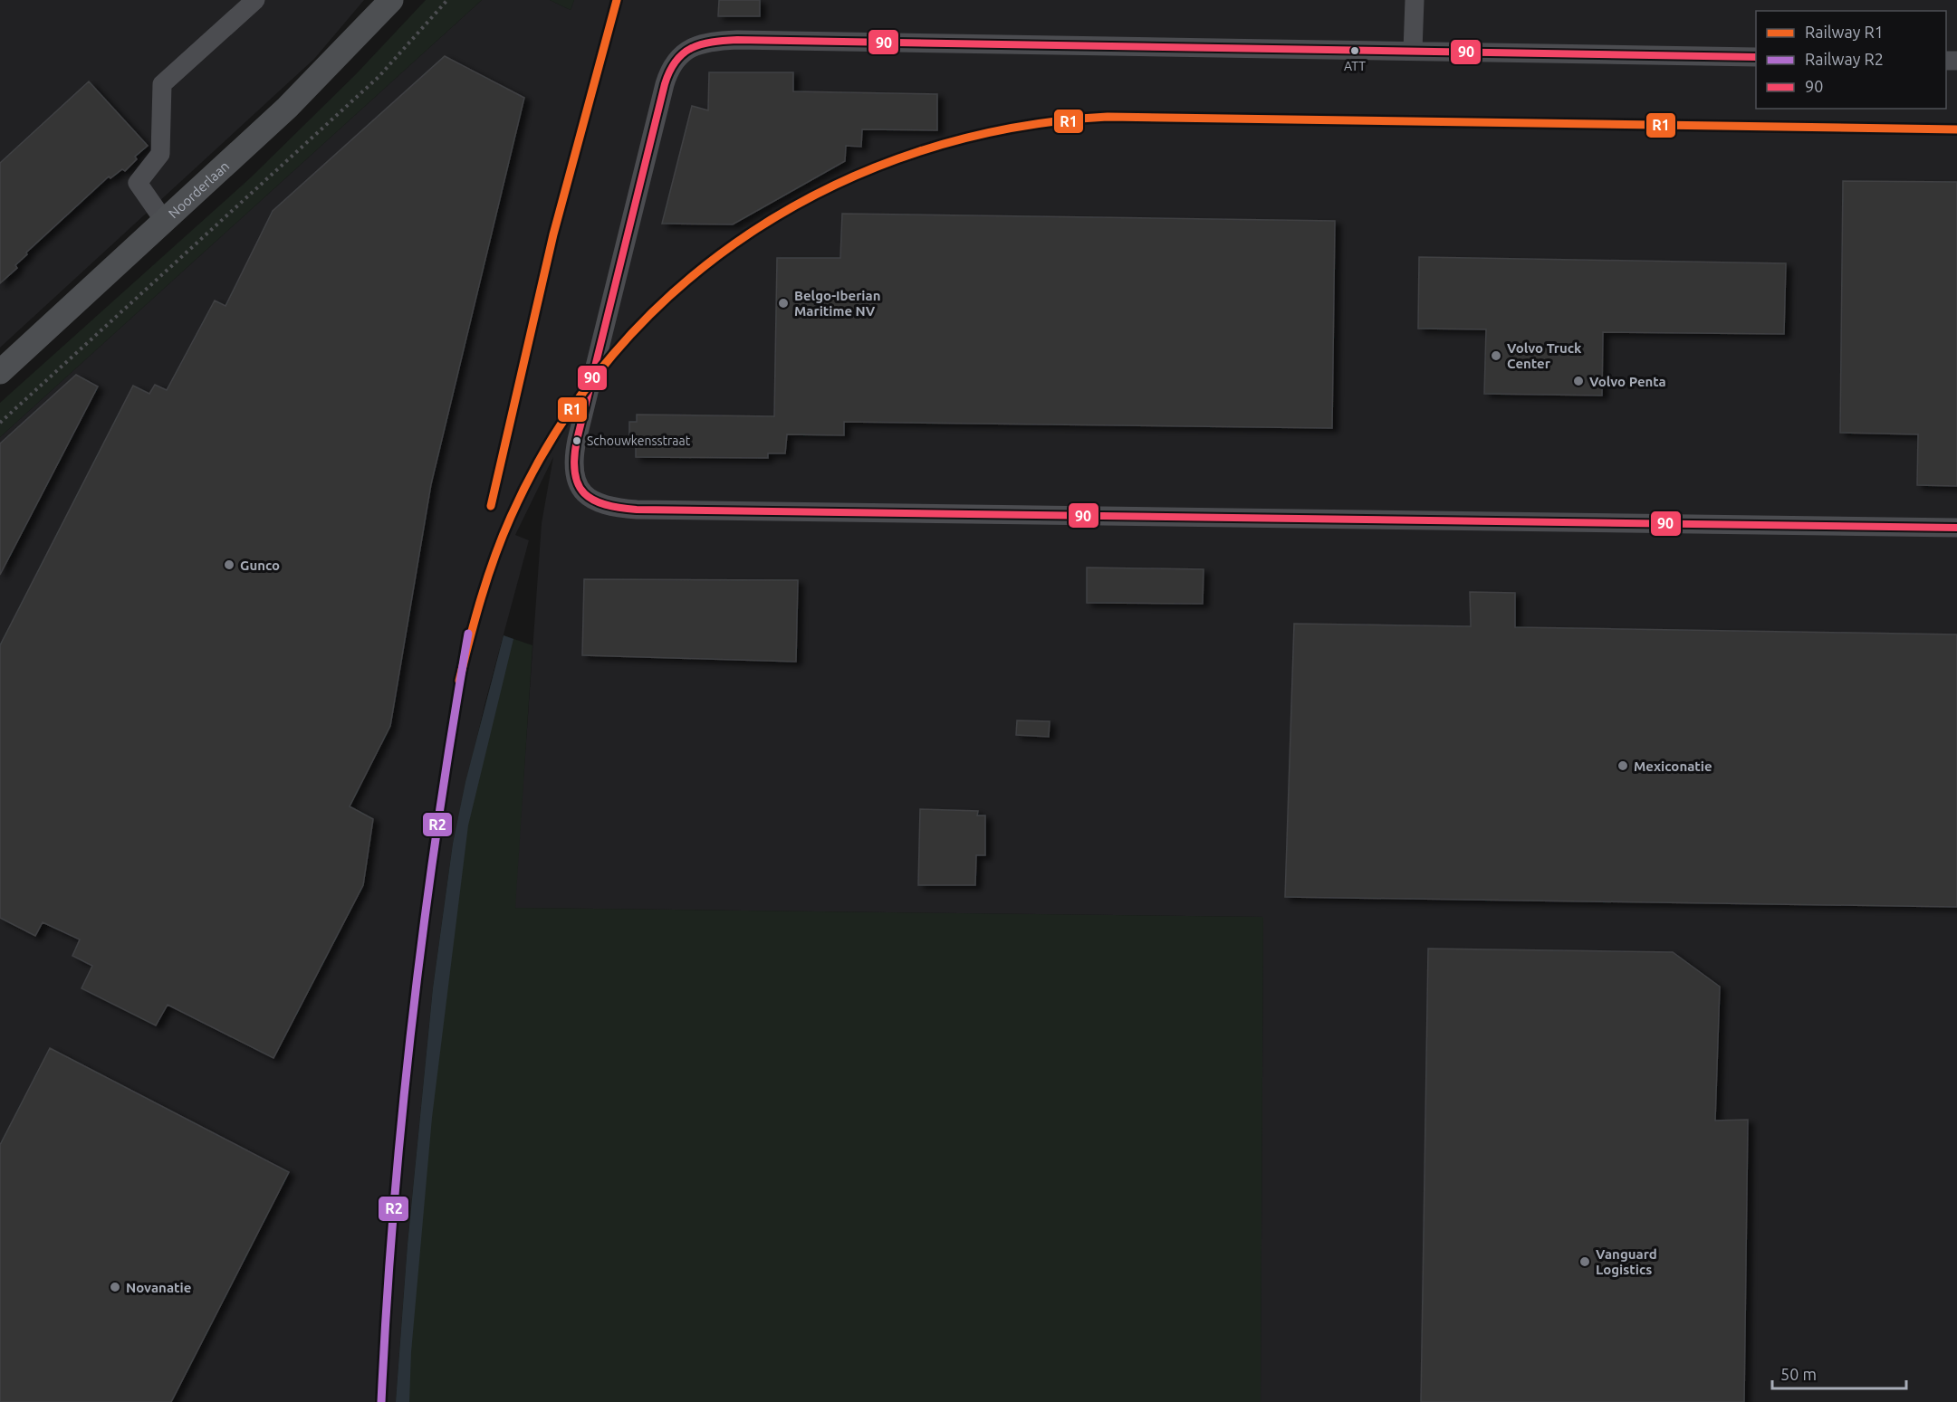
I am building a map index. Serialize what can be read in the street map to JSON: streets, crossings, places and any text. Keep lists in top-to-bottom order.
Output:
{
  "streets": {
    "main road": ["Noorderlaan"]
  },
  "places": [
    "ATT",
    "Belgo-Iberian Maritime NV",
    "Volvo Truck Center",
    "Volvo Penta",
    "Schouwkensstraat",
    "Gunco",
    "Mexiconatie",
    "Vanguard Logistics",
    "Novanatie"
  ],
  "lines": ["rail line R1", "transit line 90", "rail line R2"],
  "legend": ["Railway R1", "Railway R2", "90"],
  "scale_bar": "50 m"
}
